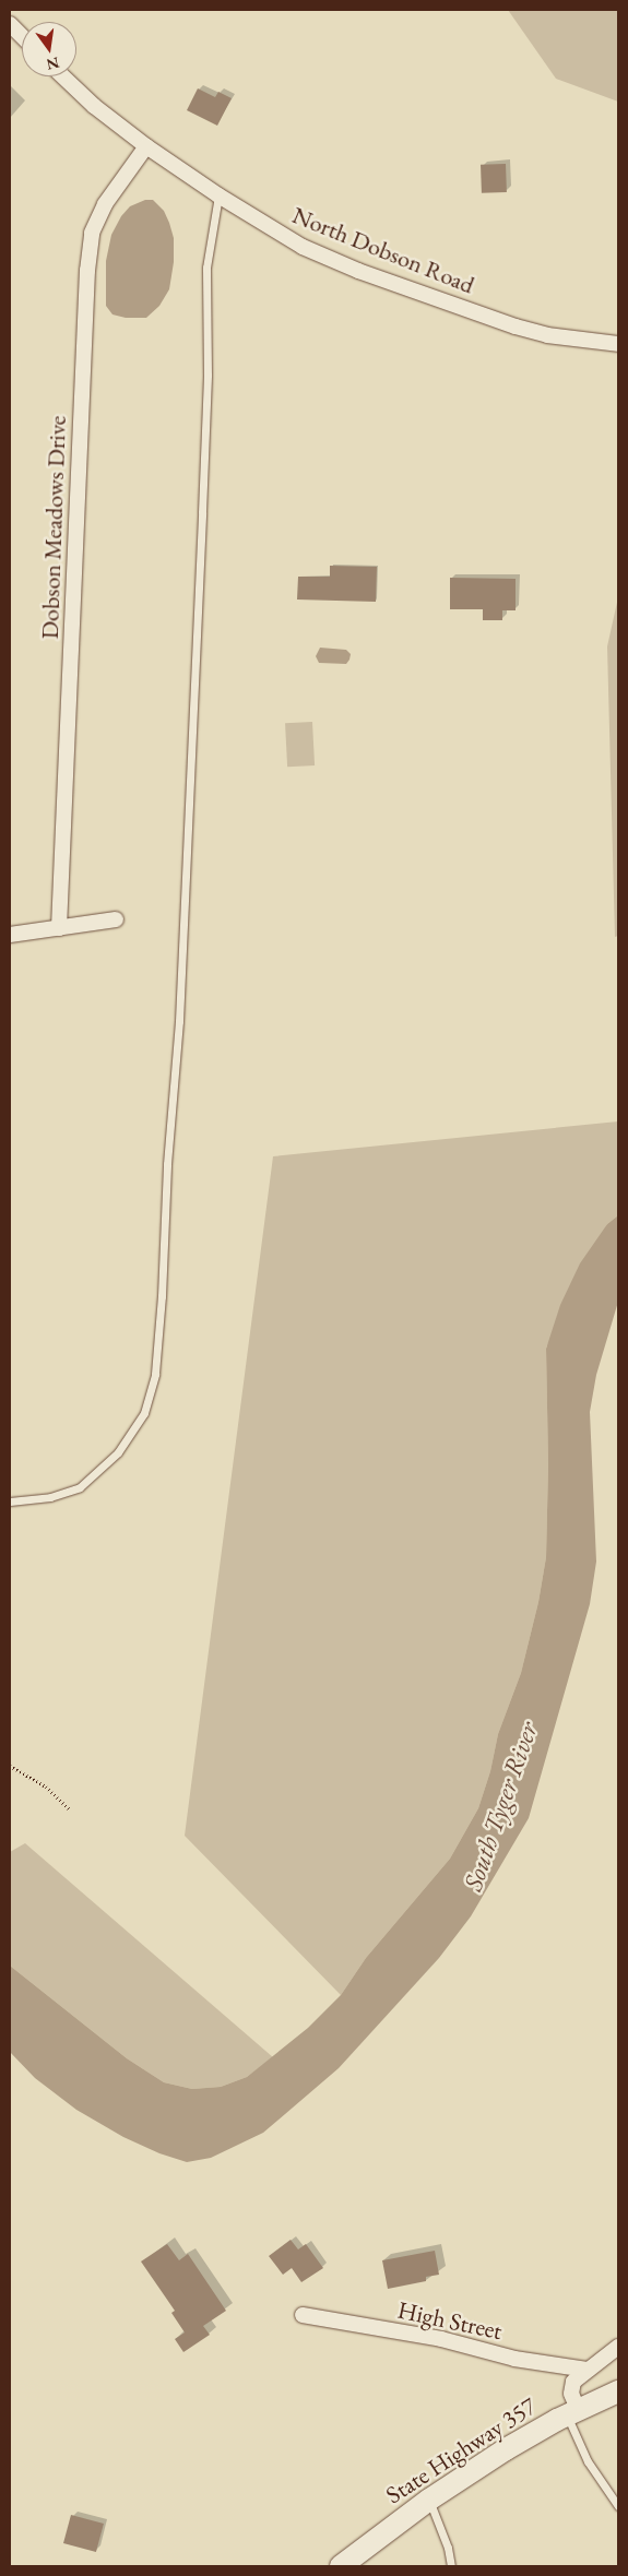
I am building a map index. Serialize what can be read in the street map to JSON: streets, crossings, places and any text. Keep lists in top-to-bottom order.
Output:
{
  "streets": {
    "main road": ["State Highway 357"],
    "street": ["North Dobson Road", "Dobson Meadows Drive", "High Street"]
  },
  "crossings": [
    ["North Dobson Road", "Dobson Meadows Drive"]
  ],
  "water": ["South Tyger River"],
  "north": "bottom"
}
